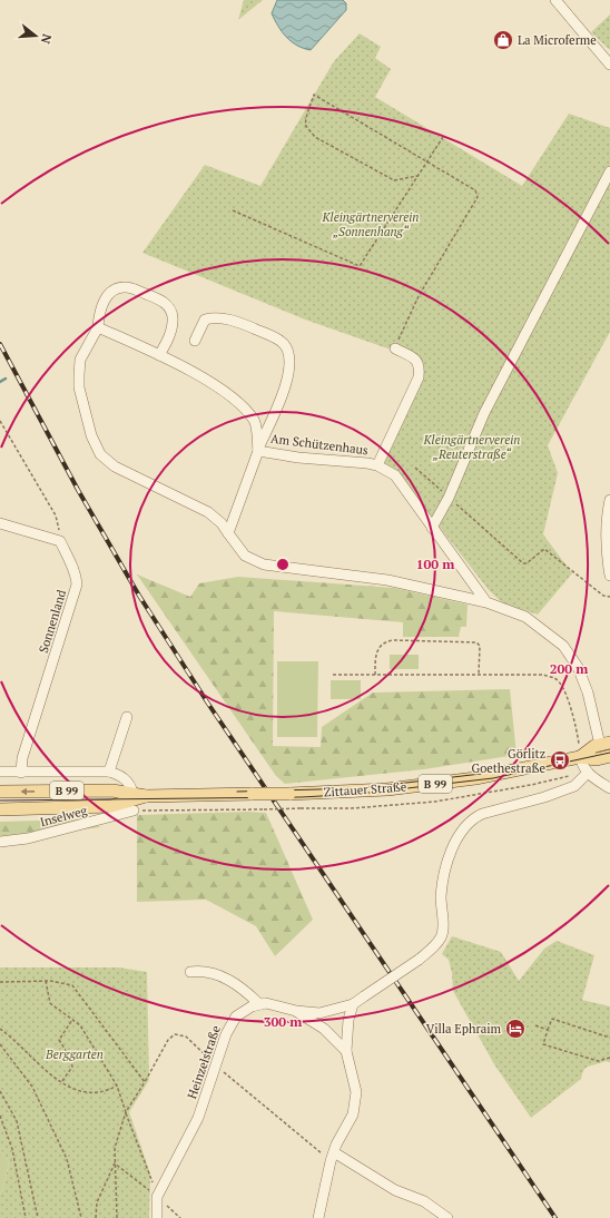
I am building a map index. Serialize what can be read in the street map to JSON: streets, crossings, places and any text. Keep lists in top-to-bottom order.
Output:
{
  "streets": {
    "main road": ["B 99", "Zittauer Straße"],
    "street": [
      "Am Schützenhaus",
      "Sonnenland",
      "Inselweg",
      "Heinzelstraße"
    ]
  },
  "crossings": [
    ["Zittauer Straße", "Inselweg"]
  ],
  "parks": ["Kleingärtnerverein „Sonnenhang“", "Kleingärtnerverein „Reuterstraße“", "Berggarten"],
  "places": {
    "shop": ["La Microferme"],
    "bus stop": ["Görlitz Goethestraße"],
    "hotel": ["Villa Ephraim"]
  },
  "north": "right",
  "rings": ["100 m", "200 m", "300 m"]
}
